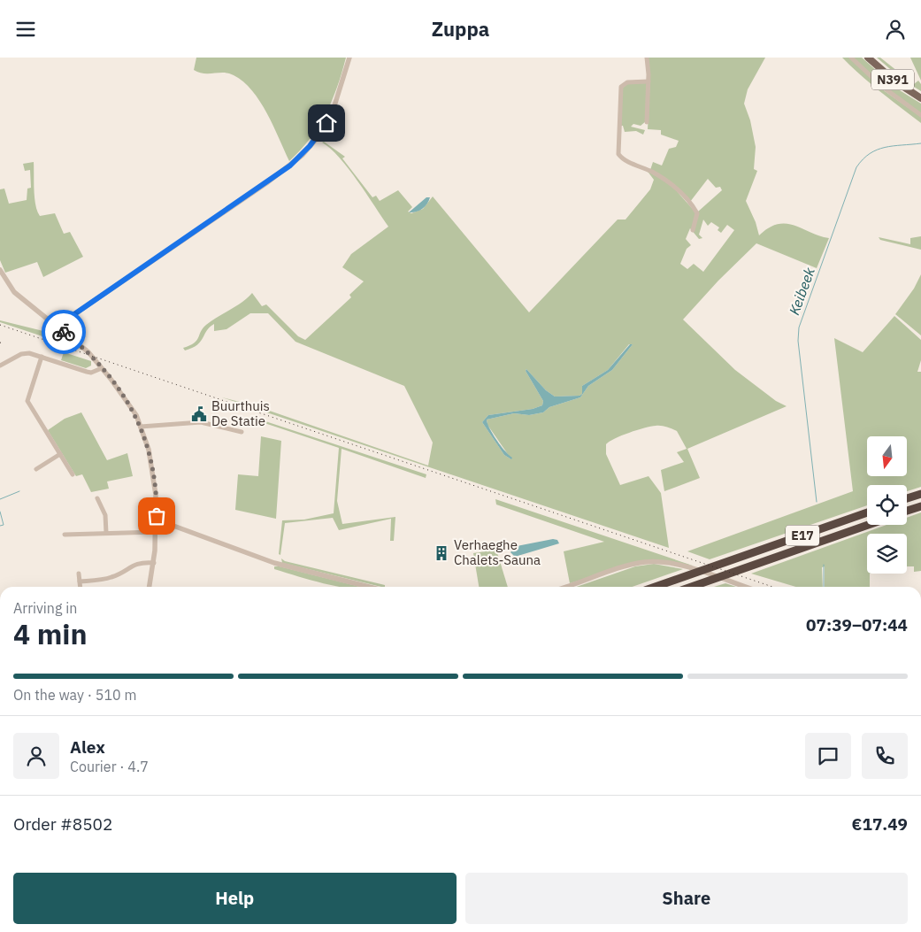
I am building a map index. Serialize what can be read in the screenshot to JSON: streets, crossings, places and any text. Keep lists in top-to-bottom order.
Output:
{
  "streets": {
    "highway": ["E17"],
    "main road": ["N391"]
  },
  "water": ["Keibeek"],
  "places": {
    "public building": ["Buurthuis De Statie"],
    "building": ["Verhaeghe Chalets-Sauna"]
  },
  "north": "bottom",
  "page": {
    "header": "Zuppa",
    "heading": ["4 min", "Arriving in", "07:39–07:44"],
    "panel": [
      "Alex",
      "Courier · 4.7",
      "Order #8502",
      "€17.49"
    ],
    "bar": "On the way · 510 m",
    "buttons": ["Help", "Share"]
  }
}
